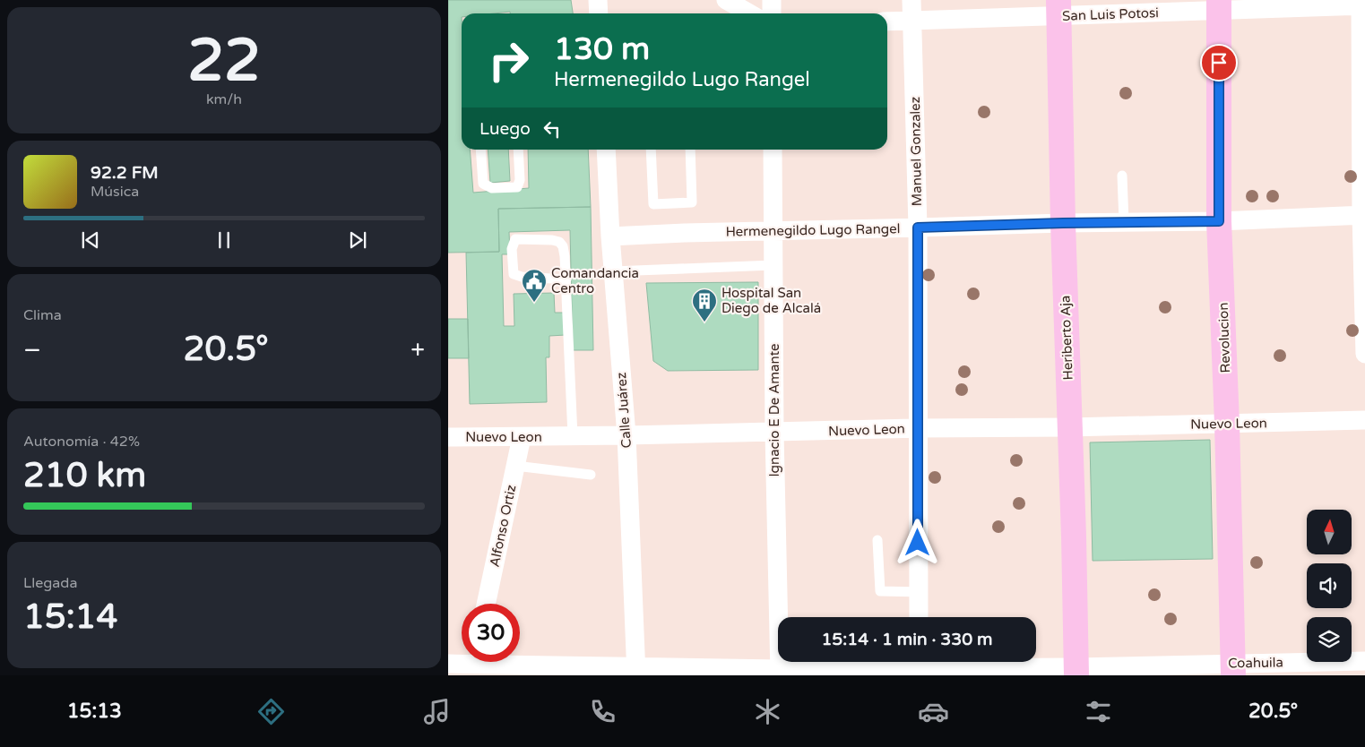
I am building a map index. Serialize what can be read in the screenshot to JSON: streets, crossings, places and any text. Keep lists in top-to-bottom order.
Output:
{
  "streets": {
    "main road": ["Heriberto Aja", "Revolucion"],
    "street": [
      "San Luis Potosi",
      "Manuel Gonzalez",
      "Hermenegildo Lugo Rangel",
      "Calle Juárez",
      "Ignacio E De Amante",
      "Nuevo Leon",
      "Alfonso Ortiz",
      "Coahuila"
    ]
  },
  "crossings": [
    ["San Luis Potosi", "Manuel Gonzalez"],
    ["San Luis Potosi", "Heriberto Aja"],
    ["San Luis Potosi", "Revolucion"],
    ["Manuel Gonzalez", "Hermenegildo Lugo Rangel"],
    ["Manuel Gonzalez", "Nuevo Leon"],
    ["Hermenegildo Lugo Rangel", "Heriberto Aja"],
    ["Hermenegildo Lugo Rangel", "Revolucion"],
    ["Hermenegildo Lugo Rangel", "Calle Juárez"],
    ["Hermenegildo Lugo Rangel", "Ignacio E De Amante"],
    ["Heriberto Aja", "Nuevo Leon"],
    ["Heriberto Aja", "Coahuila"],
    ["Revolucion", "Nuevo Leon"],
    ["Revolucion", "Coahuila"],
    ["Calle Juárez", "Nuevo Leon"],
    ["Calle Juárez", "Coahuila"],
    ["Ignacio E De Amante", "Nuevo Leon"],
    ["Ignacio E De Amante", "Coahuila"],
    ["Nuevo Leon", "Alfonso Ortiz"]
  ],
  "places": {
    "public building": ["Comandancia Centro"],
    "building": ["Hospital San Diego de Alcalá"]
  },
  "north": "top",
  "page": {
    "tile": [
      ["22", "km/h"],
      "Clima",
      ["Autonomía · 42%", "210 km"],
      ["Llegada", "15:14"]
    ],
    "turn": ["130 m", "Hermenegildo Lugo Rangel"],
    "then": "Luego",
    "song": ["92.2 FM", "Música"],
    "heat": ["−", "20.5°", "+"],
    "limit": "30",
    "trip": "15:14 · 1 min · 330 m",
    "tabs": ["15:13", "20.5°"]
  }
}
